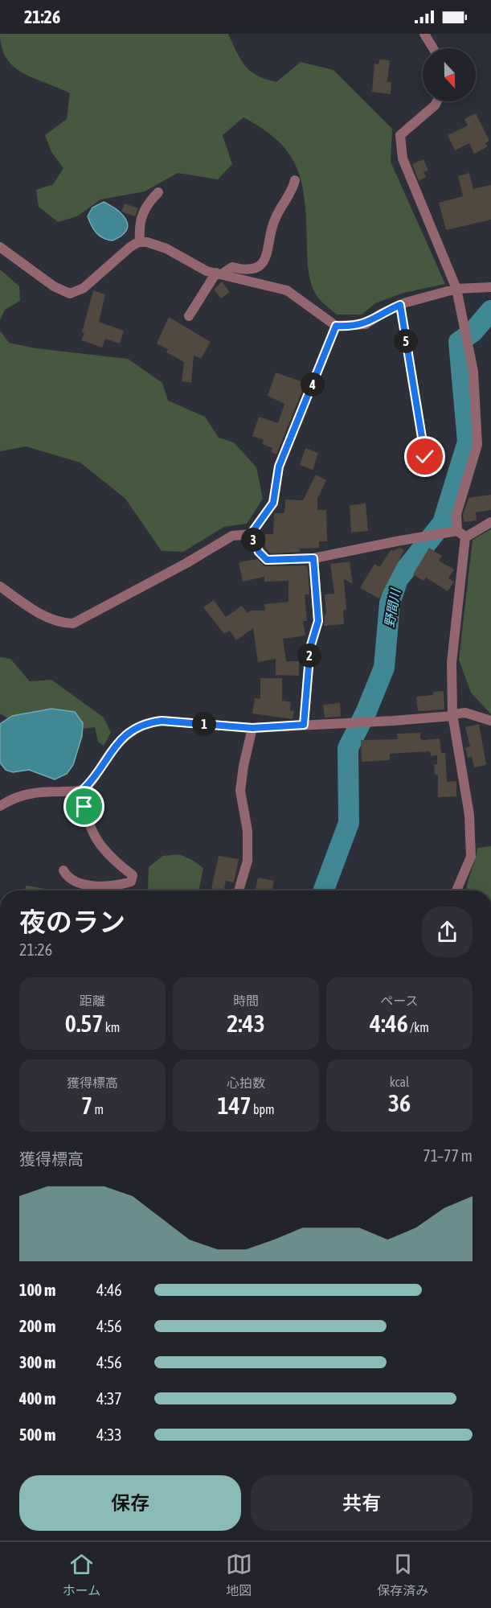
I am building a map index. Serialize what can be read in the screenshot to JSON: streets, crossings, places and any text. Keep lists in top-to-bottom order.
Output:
{
  "water": ["野間川"],
  "north": "bottom",
  "page": {
    "status": "21:26",
    "pins": [
      "5",
      "4",
      "3",
      "2",
      "1"
    ],
    "heading": ["夜のラン", "21:26"],
    "stats": [
      ["距離", "0.57 km"],
      ["時間", "2:43"],
      ["ペース", "4:46 /km"],
      ["獲得標高", "7 m"],
      ["心拍数", "147 bpm"],
      ["kcal", "36"]
    ],
    "chart": ["獲得標高", "71–77 m"],
    "list": [
      {
        "name": "100 m",
        "note": "4:46"
      },
      {
        "name": "200 m",
        "note": "4:56"
      },
      {
        "name": "300 m",
        "note": "4:56"
      },
      {
        "name": "400 m",
        "note": "4:37"
      },
      {
        "name": "500 m",
        "note": "4:33"
      }
    ],
    "buttons": ["保存", "共有"],
    "tabs": ["ホーム", "地図", "保存済み"]
  }
}
